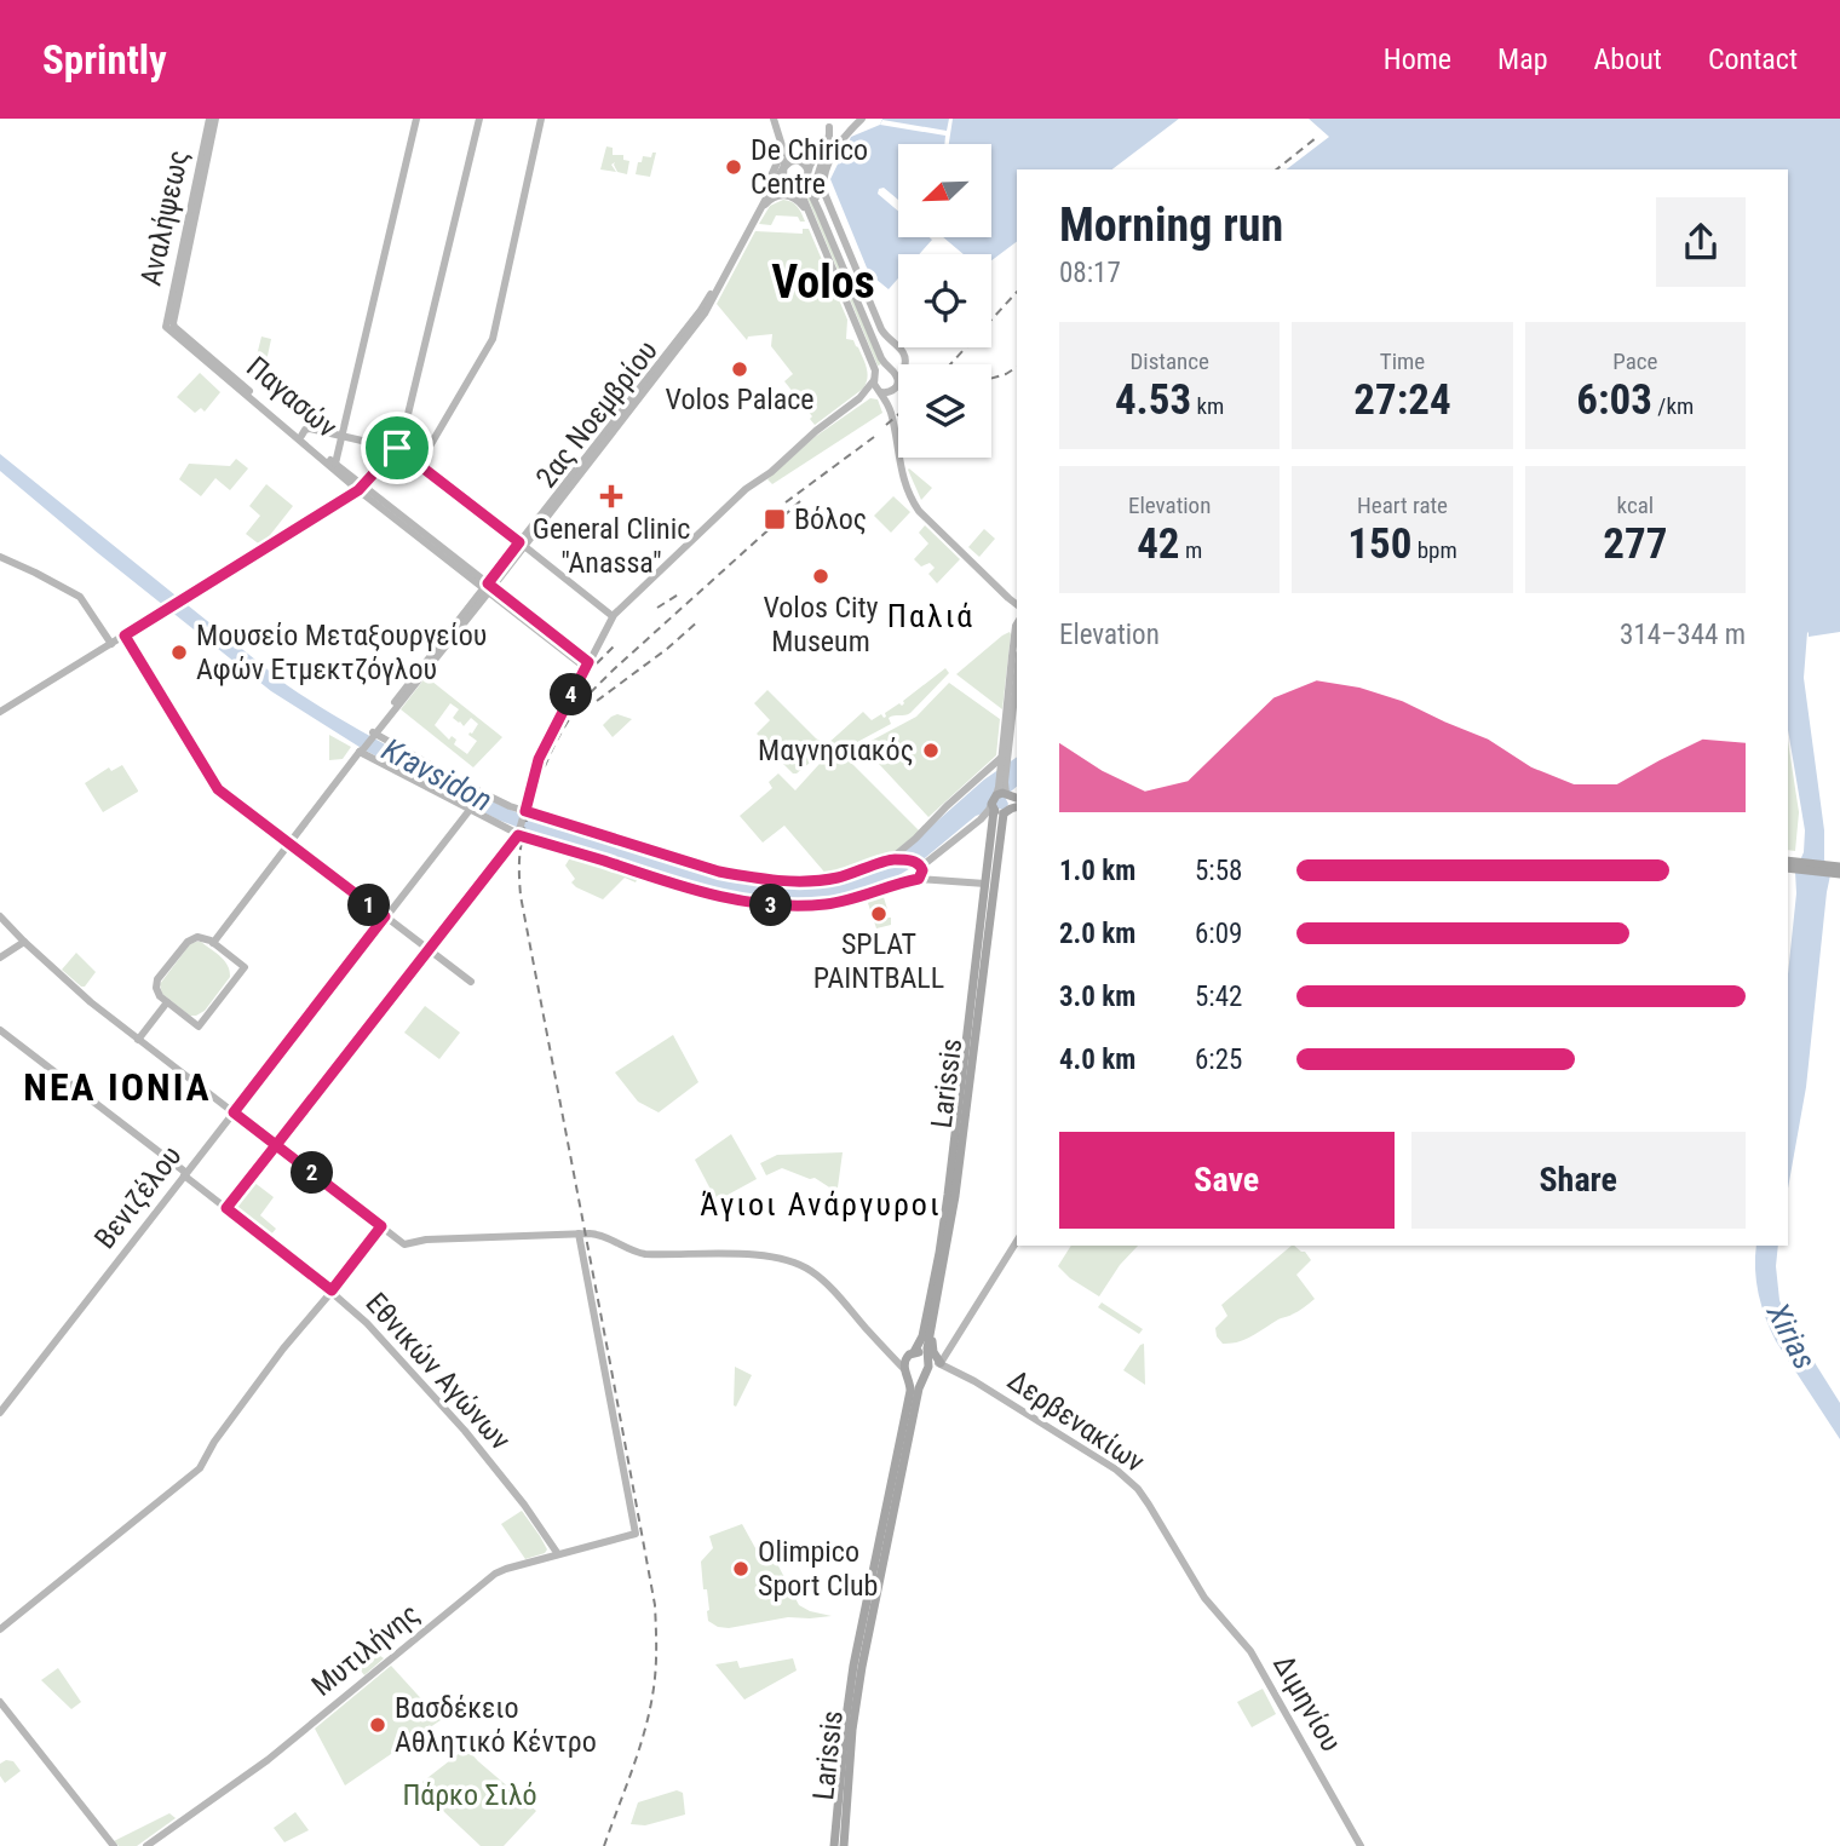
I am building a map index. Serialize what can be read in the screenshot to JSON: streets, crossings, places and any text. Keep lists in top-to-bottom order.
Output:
{
  "streets": {
    "main road": ["Larissis"],
    "street": [
      "Αναλήψεως",
      "Παγασών",
      "2ας Νοεμβρίου",
      "Βενιζέλου",
      "Εθνικών Αγώνων",
      "Δερβενακίων",
      "Μυτιλήνης",
      "Διμηνίου"
    ]
  },
  "crossings": [
    ["Αναλήψεως", "Παγασών"],
    ["Παγασών", "2ας Νοεμβρίου"],
    ["Larissis", "Δερβενακίων"],
    ["Βενιζέλου", "Εθνικών Αγώνων"],
    ["Εθνικών Αγώνων", "Μυτιλήνης"],
    ["Δερβενακίων", "Διμηνίου"]
  ],
  "districts": [
    "Volos",
    "Παλιά",
    "NEA IONIA",
    "Άγιοι Ανάργυροι"
  ],
  "water": ["Kravsidon", "Xirias"],
  "parks": ["Πάρκο Σιλό"],
  "places": {
    "other": [
      "De Chirico Centre",
      "Volos Palace",
      "Volos City Museum",
      "Μουσείο Μεταξουργείου Αφών Ετμεκτζόγλου",
      "Μαγνησιακός",
      "SPLAT PAINTBALL",
      "Olimpico Sport Club",
      "Βασδέκειο Αθλητικό Κέντρο"
    ],
    "health": ["General Clinic \"Anassa\""],
    "transit": ["Βόλος"]
  },
  "north": "bottom left",
  "page": {
    "header": "Sprintly",
    "nav": [
      "Home",
      "Map",
      "About",
      "Contact"
    ],
    "heading": ["Morning run", "08:17"],
    "stats": [
      ["Distance", "4.53 km"],
      ["Time", "27:24"],
      ["Pace", "6:03 /km"],
      ["Elevation", "42 m"],
      ["Heart rate", "150 bpm"],
      ["kcal", "277"]
    ],
    "chart": ["Elevation", "314–344 m"],
    "pins": [
      "4",
      "1",
      "3",
      "2"
    ],
    "list": [
      {
        "name": "1.0 km",
        "note": "5:58"
      },
      {
        "name": "2.0 km",
        "note": "6:09"
      },
      {
        "name": "3.0 km",
        "note": "5:42"
      },
      {
        "name": "4.0 km",
        "note": "6:25"
      }
    ],
    "buttons": ["Save", "Share"]
  }
}
